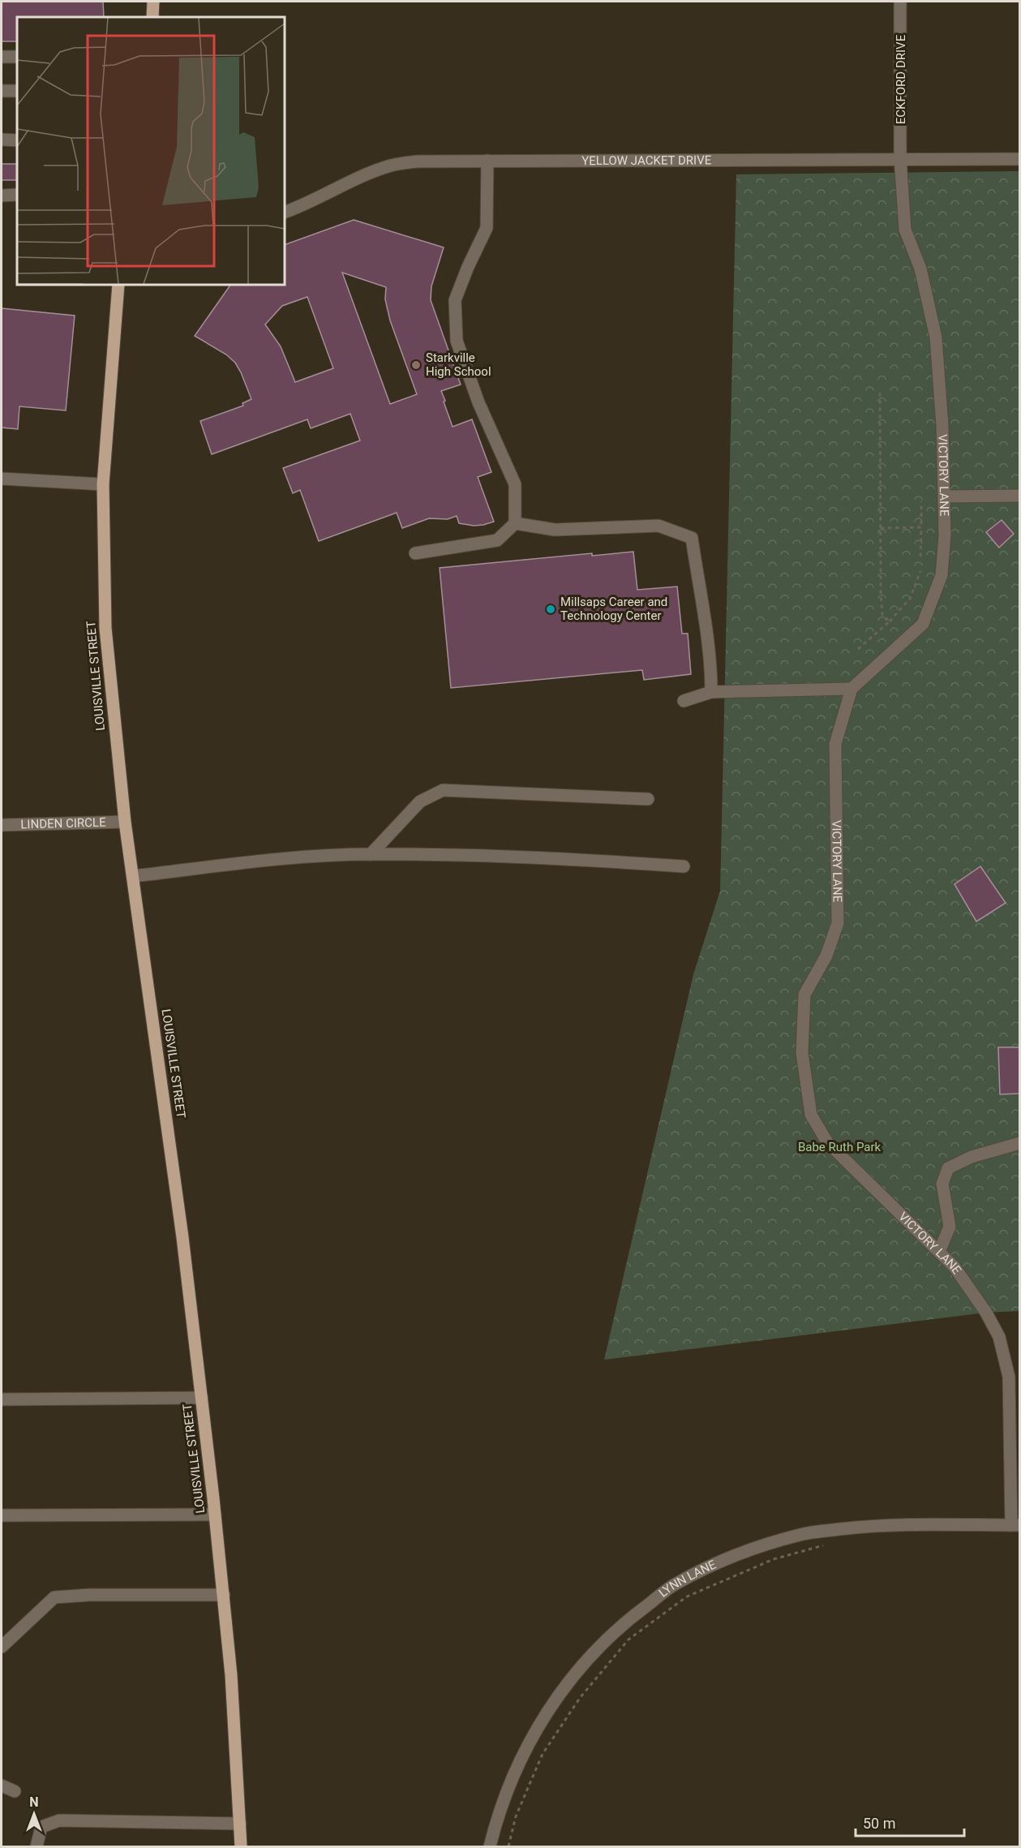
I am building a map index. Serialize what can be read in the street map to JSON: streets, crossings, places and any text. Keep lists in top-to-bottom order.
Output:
{
  "streets": {
    "main road": ["LOUISVILLE STREET"],
    "street": [
      "ECKFORD DRIVE",
      "YELLOW JACKET DRIVE",
      "VICTORY LANE",
      "LINDEN CIRCLE",
      "LYNN LANE"
    ]
  },
  "crossings": [
    ["ECKFORD DRIVE", "YELLOW JACKET DRIVE"],
    ["ECKFORD DRIVE", "VICTORY LANE"],
    ["YELLOW JACKET DRIVE", "VICTORY LANE"],
    ["VICTORY LANE", "LYNN LANE"],
    ["LOUISVILLE STREET", "LINDEN CIRCLE"]
  ],
  "parks": ["Babe Ruth Park"],
  "places": ["Starkville High School", "Millsaps Career and Technology Center"],
  "scale_bar": "50 m",
  "north": "top"
}
